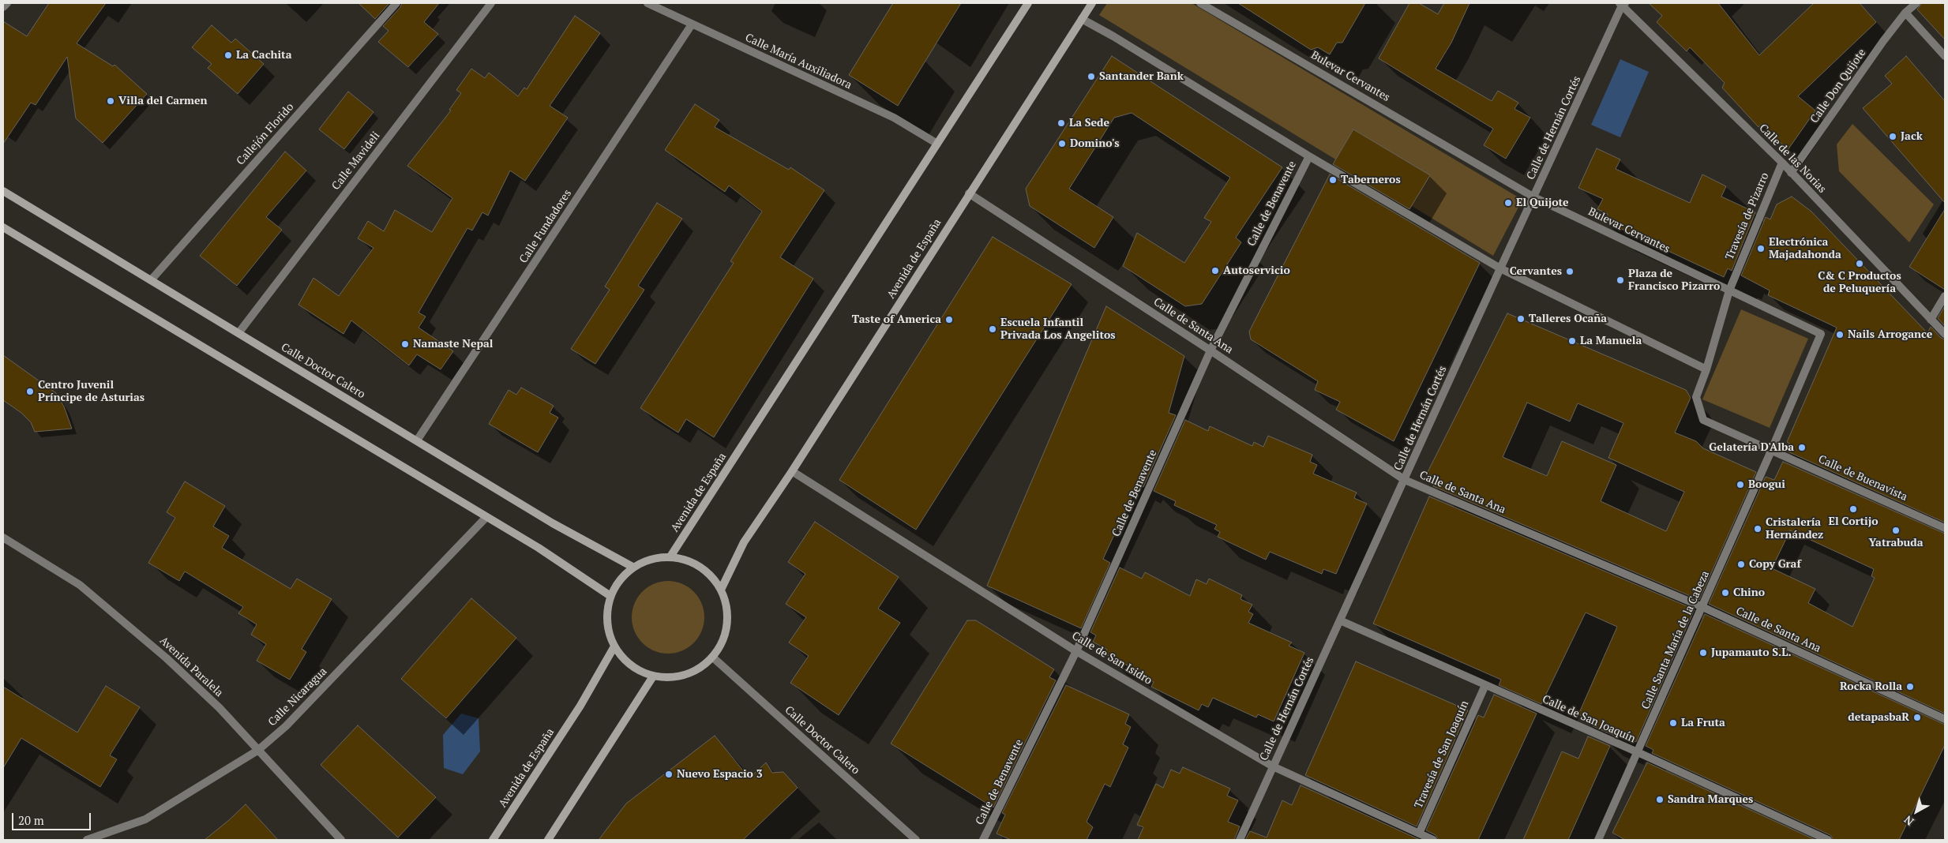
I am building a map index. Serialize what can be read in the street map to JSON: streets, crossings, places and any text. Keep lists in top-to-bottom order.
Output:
{
  "streets": {
    "street": [
      "Calle María Auxiliadora",
      "Bulevar Cervantes",
      "Calle Don Quijote",
      "Calle de Hernán Cortés",
      "Callejón Florido",
      "Calle de las Norias",
      "Calle Mavideli",
      "Calle de Benavente",
      "Travesía de Pizarro",
      "Calle Fundadores",
      "Avenida de España",
      "Calle de Santa Ana",
      "Calle Doctor Calero",
      "Calle de Buenavista",
      "Calle Santa María de la Cabeza",
      "Calle de San Isidro",
      "Avenida Paralela",
      "Calle Nicaragua",
      "Calle de San Joaquín",
      "Travesía de San Joaquín"
    ]
  },
  "crossings": [
    ["Calle María Auxiliadora", "Calle Fundadores"],
    ["Calle María Auxiliadora", "Avenida de España"],
    ["Bulevar Cervantes", "Calle de Hernán Cortés"],
    ["Bulevar Cervantes", "Travesía de Pizarro"],
    ["Bulevar Cervantes", "Calle de Buenavista"],
    ["Bulevar Cervantes", "Calle Santa María de la Cabeza"],
    ["Calle Don Quijote", "Calle de las Norias"],
    ["Calle de Hernán Cortés", "Calle de las Norias"],
    ["Calle de Hernán Cortés", "Calle de Santa Ana"],
    ["Calle de Hernán Cortés", "Calle de San Isidro"],
    ["Calle de Hernán Cortés", "Calle de San Joaquín"],
    ["Callejón Florido", "Calle Doctor Calero"],
    ["Calle de las Norias", "Travesía de Pizarro"],
    ["Calle Mavideli", "Calle Doctor Calero"],
    ["Calle de Benavente", "Calle de Santa Ana"],
    ["Calle de Benavente", "Calle de San Isidro"],
    ["Travesía de Pizarro", "Calle de Buenavista"],
    ["Calle Fundadores", "Calle Doctor Calero"],
    ["Avenida de España", "Calle de Santa Ana"],
    ["Avenida de España", "Calle Doctor Calero"],
    ["Avenida de España", "Calle de San Isidro"],
    ["Calle de Santa Ana", "Calle Santa María de la Cabeza"],
    ["Calle de Buenavista", "Calle Santa María de la Cabeza"],
    ["Calle Santa María de la Cabeza", "Calle de San Joaquín"],
    ["Calle de San Isidro", "Travesía de San Joaquín"],
    ["Avenida Paralela", "Calle Nicaragua"],
    ["Calle de San Joaquín", "Travesía de San Joaquín"]
  ],
  "places": [
    "La Cachita",
    "Santander Bank",
    "Villa del Carmen",
    "La Sede",
    "Jack",
    "Domino's",
    "Taberneros",
    "El Quijote",
    "Electrónica Majadahonda",
    "C& C Productos de Peluquería",
    "Autoservicio",
    "Cervantes",
    "Plaza de Francisco Pizarro",
    "Talleres Ocaña",
    "Taste of America",
    "Escuela Infantil Privada Los Angelitos",
    "Nails Arrogance",
    "La Manuela",
    "Namaste Nepal",
    "Centro Juvenil Príncipe de Asturias",
    "Gelatería D'Alba",
    "Boogui",
    "El Cortijo",
    "Cristalería Hernández",
    "Yatrabuda",
    "Copy Graf",
    "Chino",
    "Jupamauto S.L.",
    "Rocka Rolla",
    "detapasbaR",
    "La Fruta",
    "Nuevo Espacio 3",
    "Sandra Marques"
  ],
  "scale_bar": "20 m",
  "north": "bottom left"
}
